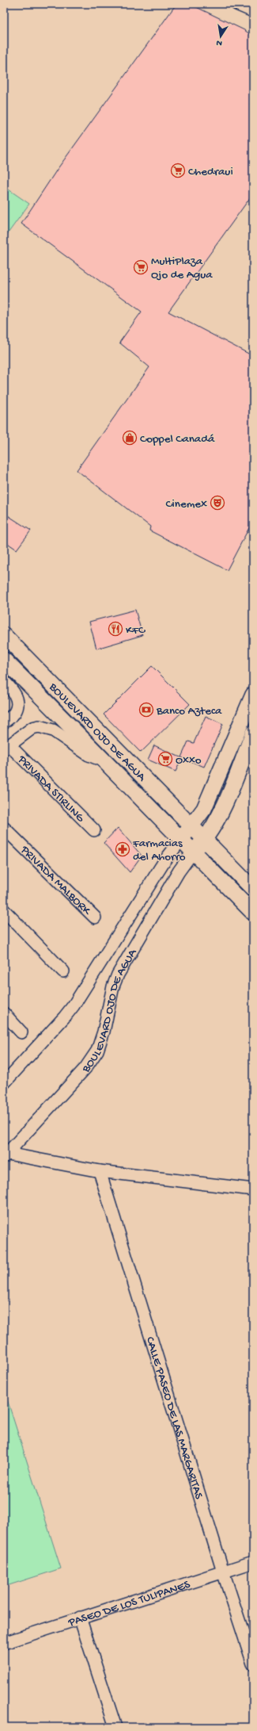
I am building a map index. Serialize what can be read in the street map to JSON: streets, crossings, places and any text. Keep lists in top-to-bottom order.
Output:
{
  "streets": {
    "main road": ["BOULEVARD OJO DE AGUA"],
    "street": [
      "PRIVADA STIRLING",
      "PRIVADA MALBORK",
      "CALLE PASEO DE LAS MARGARITAS",
      "PASEO DE LOS TULIPANES"
    ]
  },
  "crossings": [
    ["BOULEVARD OJO DE AGUA", "CALLE PASEO DE LAS MARGARITAS"],
    ["CALLE PASEO DE LAS MARGARITAS", "PASEO DE LOS TULIPANES"]
  ],
  "places": {
    "supermarket": ["Chedraui", "MultiPlaza Ojo de Agua", "Oxxo"],
    "shop": ["Coppel Canadá"],
    "theatre": ["Cinemex"],
    "restaurant": ["KFC"],
    "bank": ["Banco Azteca"],
    "pharmacy": ["Farmacias del Ahorro"]
  },
  "north": "bottom"
}
